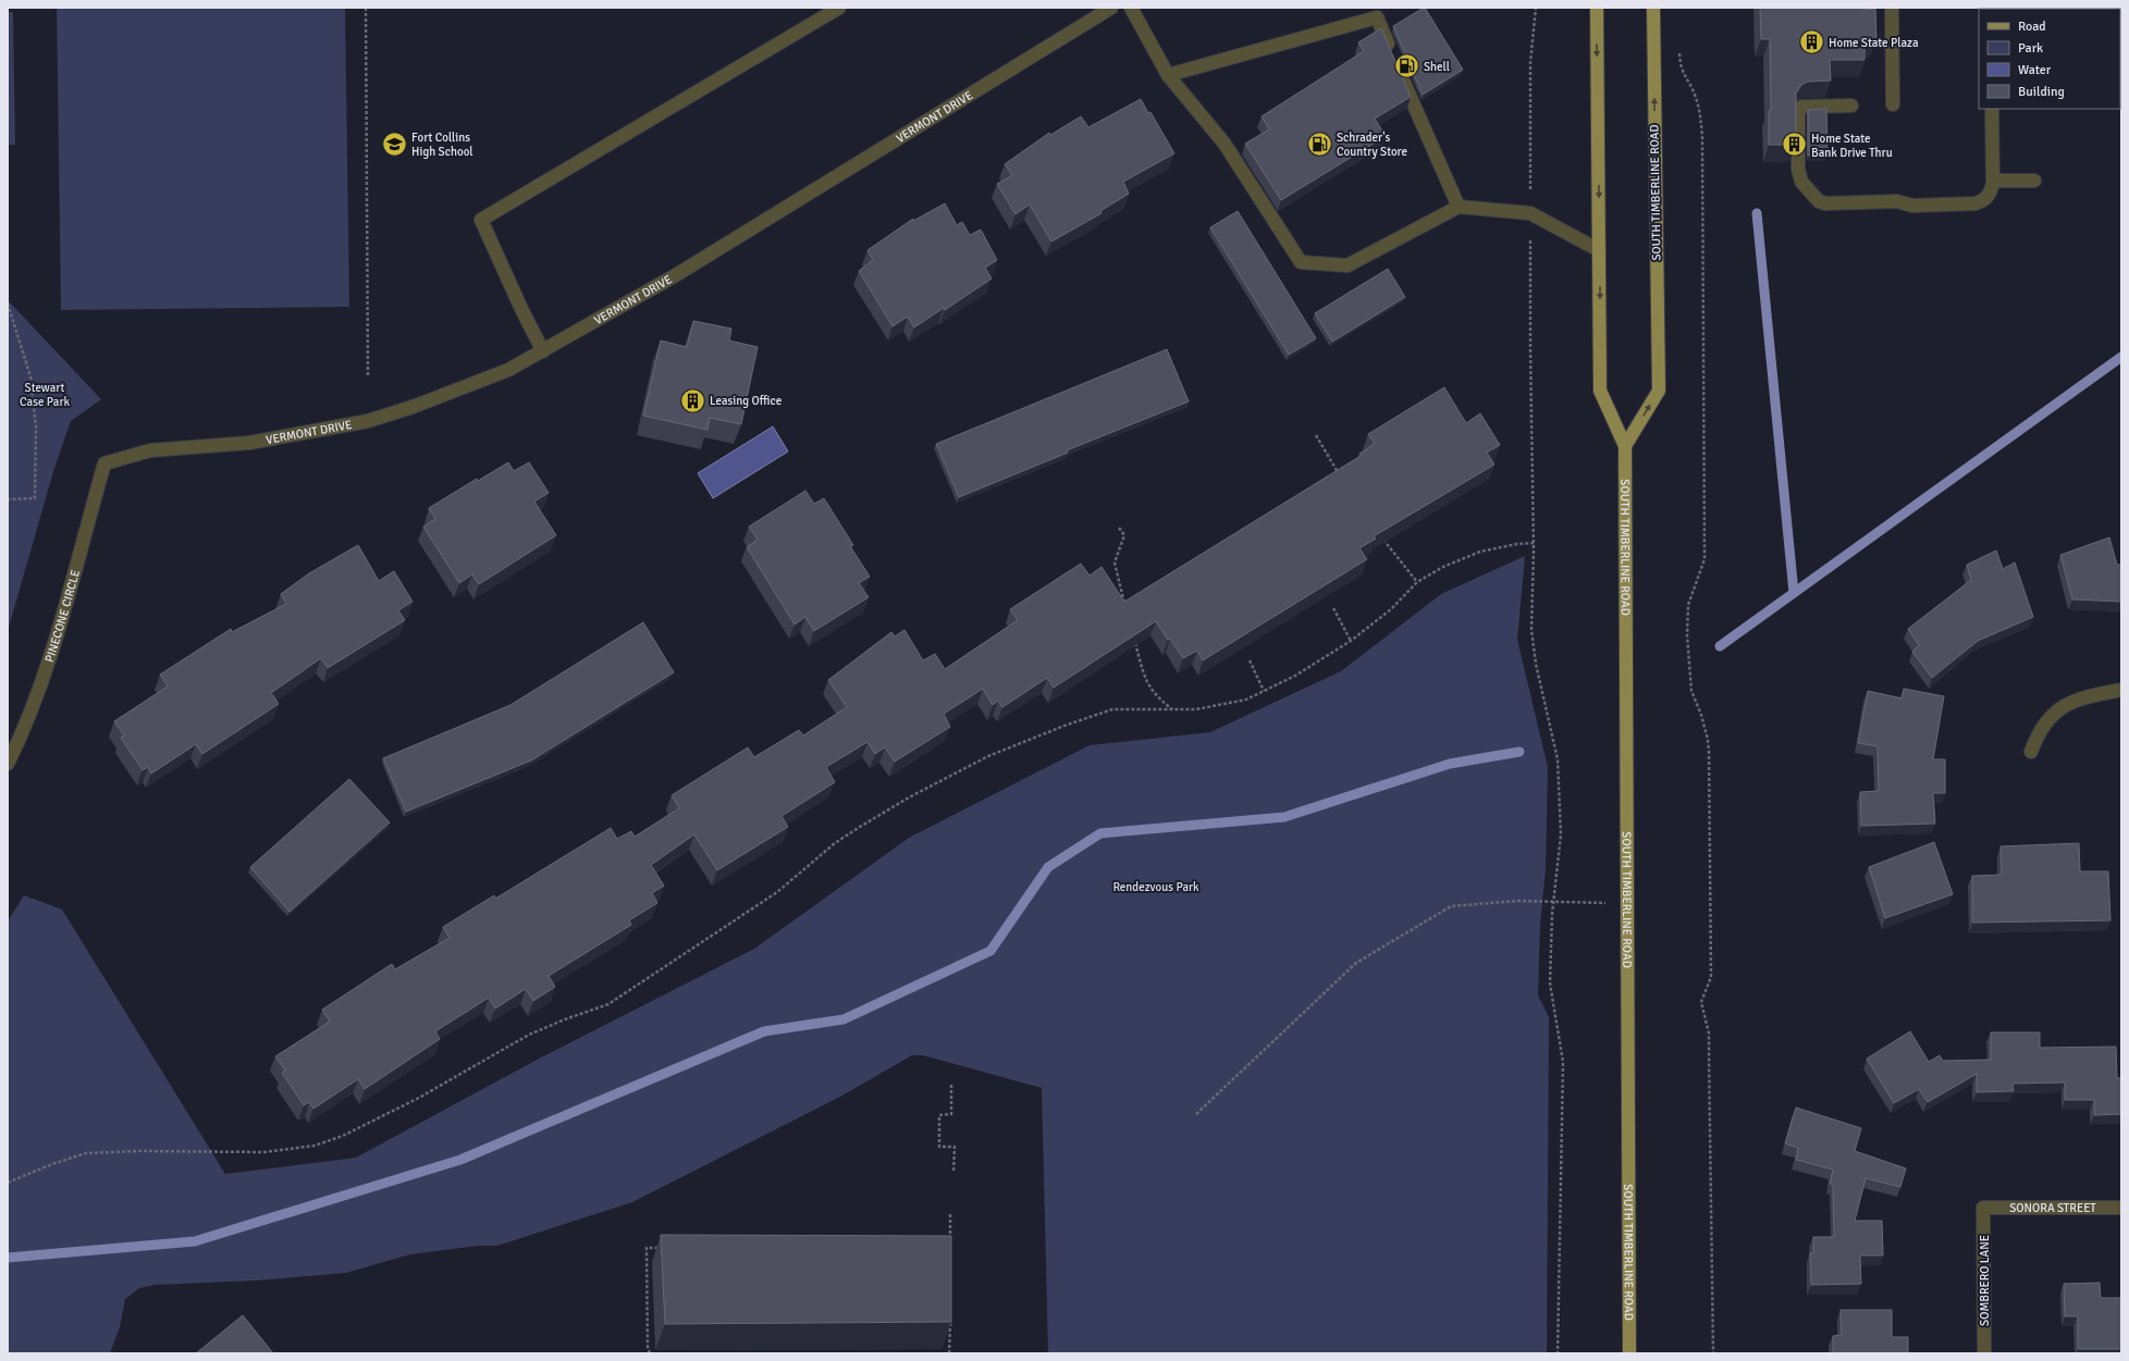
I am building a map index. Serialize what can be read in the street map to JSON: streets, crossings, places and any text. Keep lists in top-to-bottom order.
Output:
{
  "streets": {
    "main road": ["SOUTH TIMBERLINE ROAD"],
    "street": [
      "VERMONT DRIVE",
      "PINECONE CIRCLE",
      "SONORA STREET",
      "SOMBRERO LANE"
    ]
  },
  "crossings": [
    ["VERMONT DRIVE", "PINECONE CIRCLE"],
    ["SONORA STREET", "SOMBRERO LANE"]
  ],
  "parks": ["Stewart Case Park", "Rendezvous Park"],
  "places": {
    "building": ["Home State Plaza", "Home State Bank Drive Thru", "Leasing Office"],
    "fuel station": ["Shell", "Schrader's Country Store"],
    "school or university": ["Fort Collins High School"]
  },
  "legend": [
    "Road",
    "Park",
    "Water",
    "Building"
  ]
}
